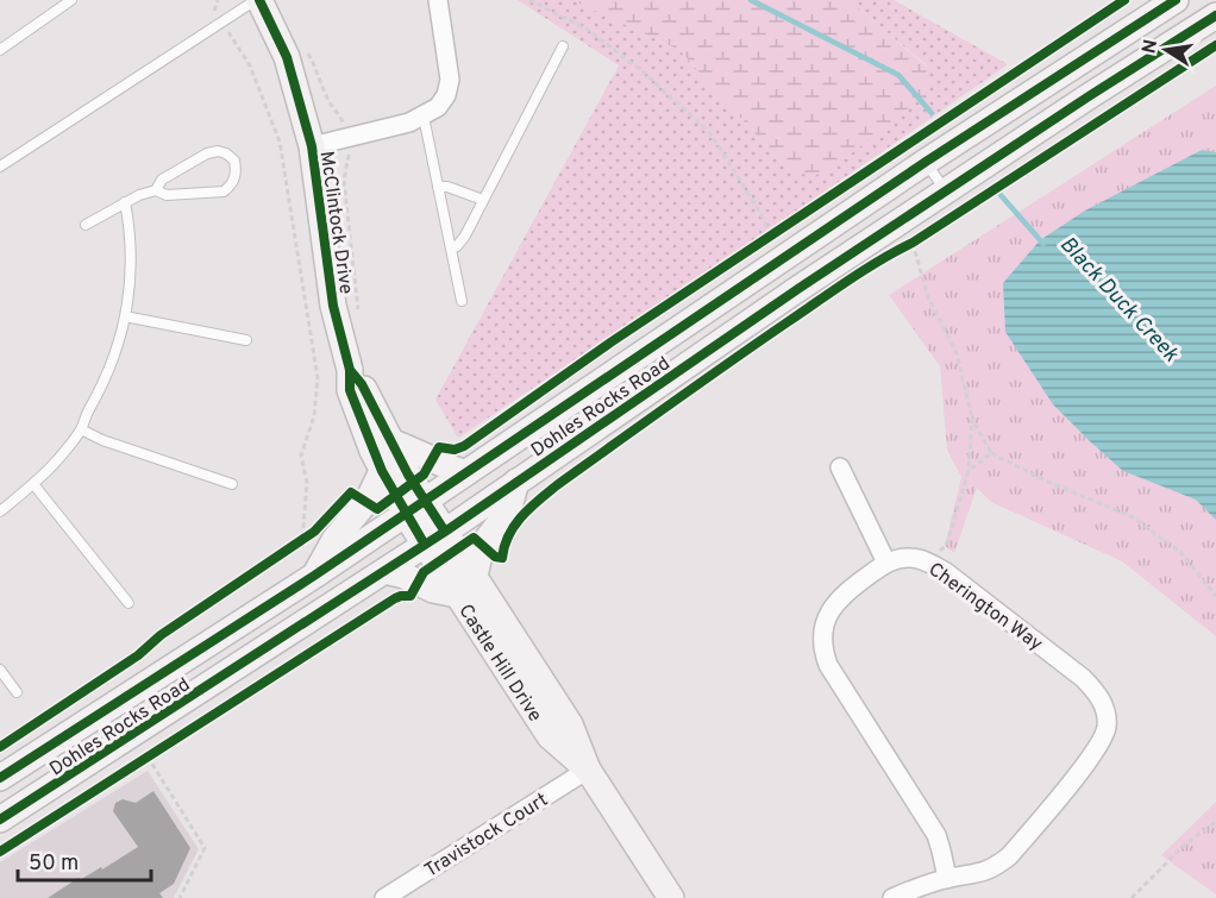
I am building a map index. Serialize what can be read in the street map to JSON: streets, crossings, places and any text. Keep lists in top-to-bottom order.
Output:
{
  "streets": {
    "main road": ["McClintock Drive", "Dohles Rocks Road", "Castle Hill Drive"],
    "street": ["Cherington Way", "Travistock Court"]
  },
  "crossings": [
    ["McClintock Drive", "Dohles Rocks Road"],
    ["McClintock Drive", "Castle Hill Drive"],
    ["Dohles Rocks Road", "Castle Hill Drive"],
    ["Castle Hill Drive", "Travistock Court"]
  ],
  "water": ["Black Duck Creek"],
  "scale_bar": "50 m",
  "north": "left"
}
